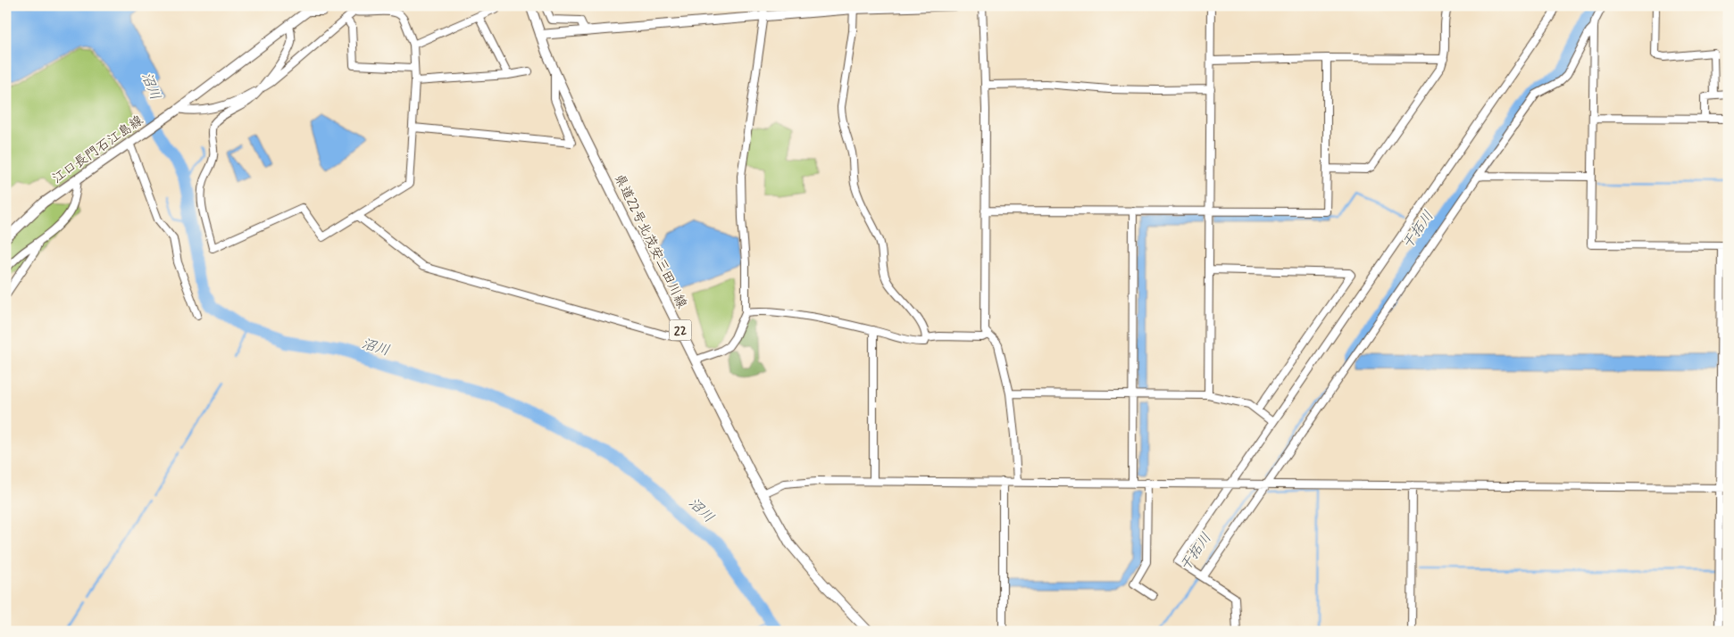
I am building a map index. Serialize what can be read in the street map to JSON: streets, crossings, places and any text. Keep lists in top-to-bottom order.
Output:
{
  "streets": {
    "main road": ["江口長門石江島線", "県道22号北茂安三田川線", "22"]
  },
  "water": ["沼川", "干拓川"]
}
